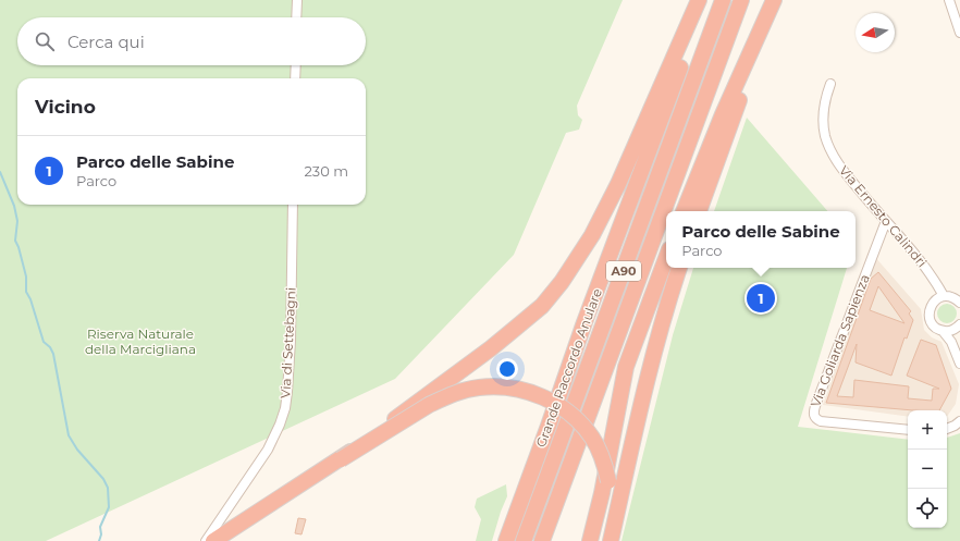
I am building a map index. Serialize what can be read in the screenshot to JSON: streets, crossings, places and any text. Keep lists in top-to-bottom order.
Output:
{
  "streets": {
    "highway": ["A90", "Grande Raccordo Anulare"],
    "street": ["Via Ernesto Calindri", "Via Goliarda Sapienza", "Via di Settebagni"]
  },
  "crossings": [
    ["Via Ernesto Calindri", "Via Goliarda Sapienza"]
  ],
  "parks": ["Riserva Naturale della Marcigliana"],
  "north": "left",
  "page": {
    "search": "Cerca qui",
    "heading": "Vicino",
    "list": [
      {
        "mark": "1",
        "name": "Parco delle Sabine",
        "note": "Parco",
        "value": "230 m"
      }
    ],
    "popup": ["Parco delle Sabine", "Parco"],
    "pins": "1",
    "map_buttons": ["+", "−"]
  }
}
